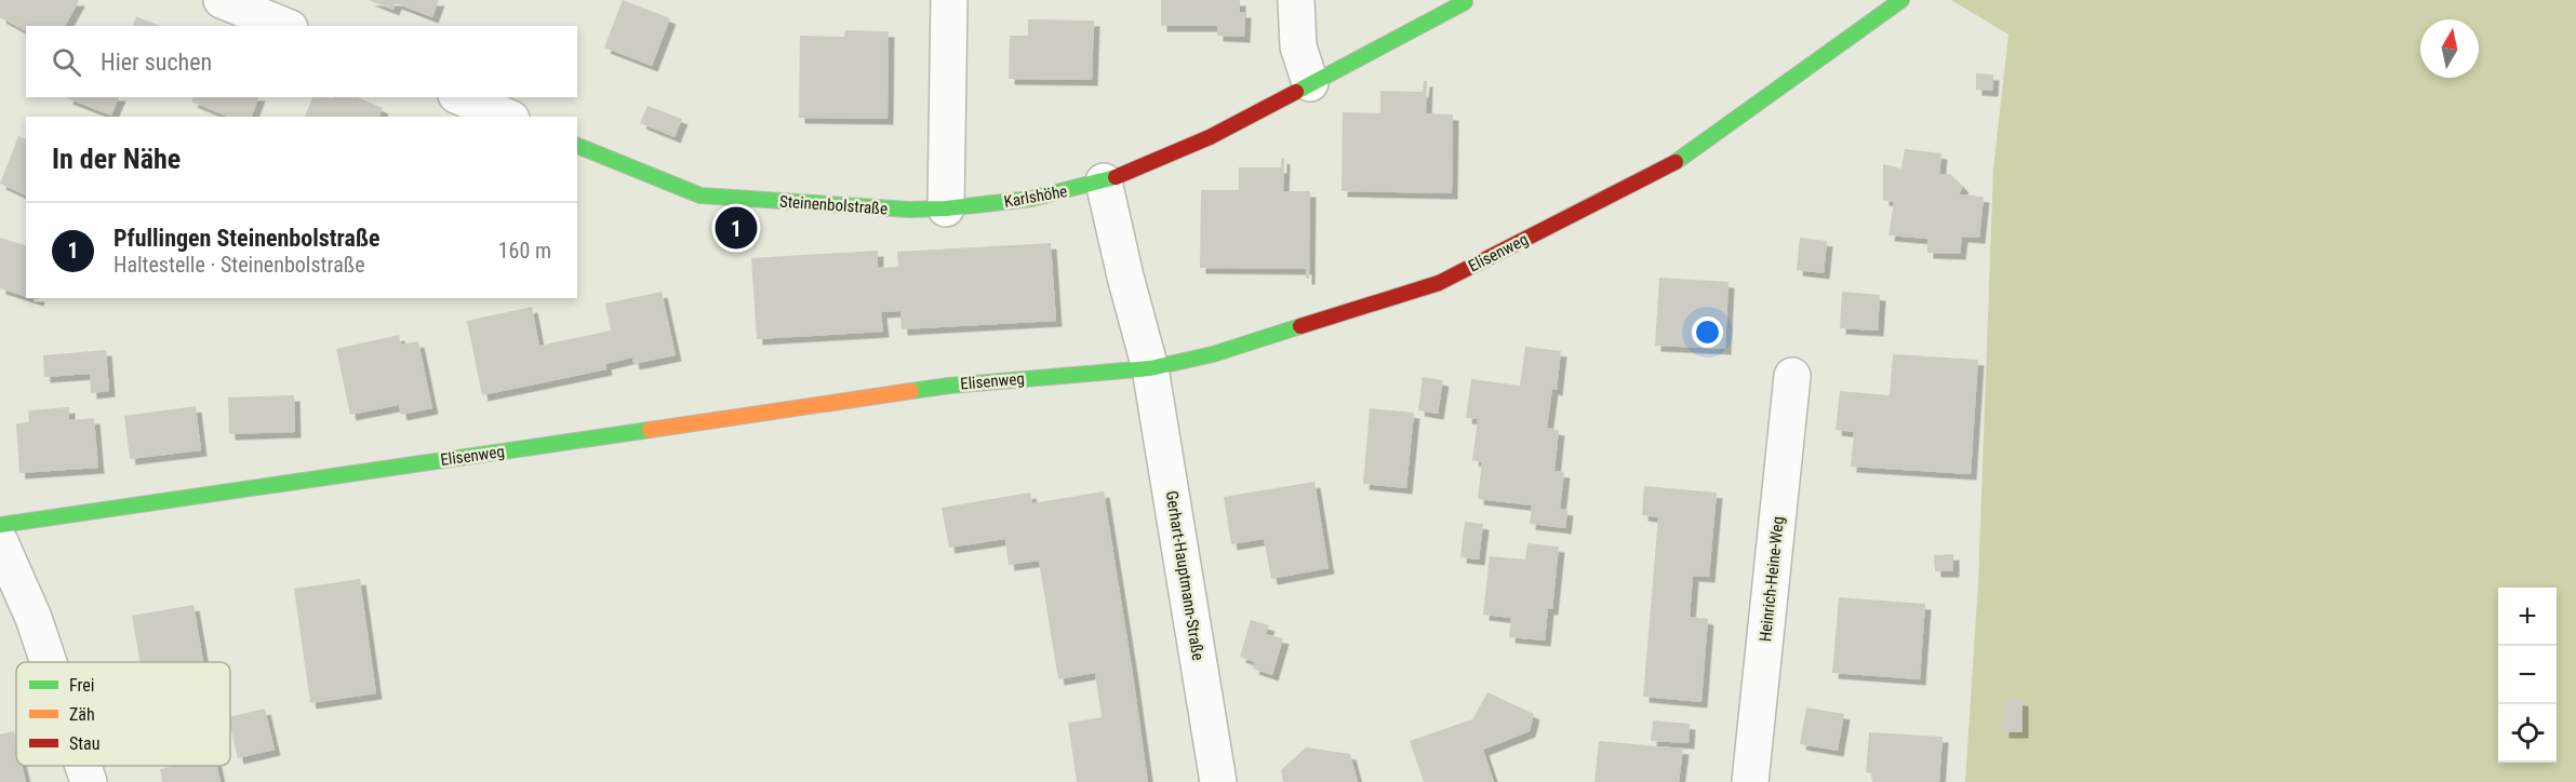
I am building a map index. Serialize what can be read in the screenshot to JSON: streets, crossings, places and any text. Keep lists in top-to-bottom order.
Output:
{
  "streets": {
    "street": [
      "Karlshöhe",
      "Steinenbolstraße",
      "Elisenweg",
      "Gerhart-Hauptmann-Straße",
      "Heinrich-Heine-Weg"
    ]
  },
  "crossings": [
    ["Karlshöhe", "Steinenbolstraße"],
    ["Elisenweg", "Gerhart-Hauptmann-Straße"]
  ],
  "legend": ["Frei", "Zäh", "Stau"],
  "north": "top",
  "page": {
    "search": "Hier suchen",
    "heading": "In der Nähe",
    "list": [
      {
        "mark": "1",
        "name": "Pfullingen Steinenbolstraße",
        "note": "Haltestelle · Steinenbolstraße",
        "value": "160 m"
      }
    ],
    "pins": "1",
    "map_buttons": ["+", "−"]
  }
}
